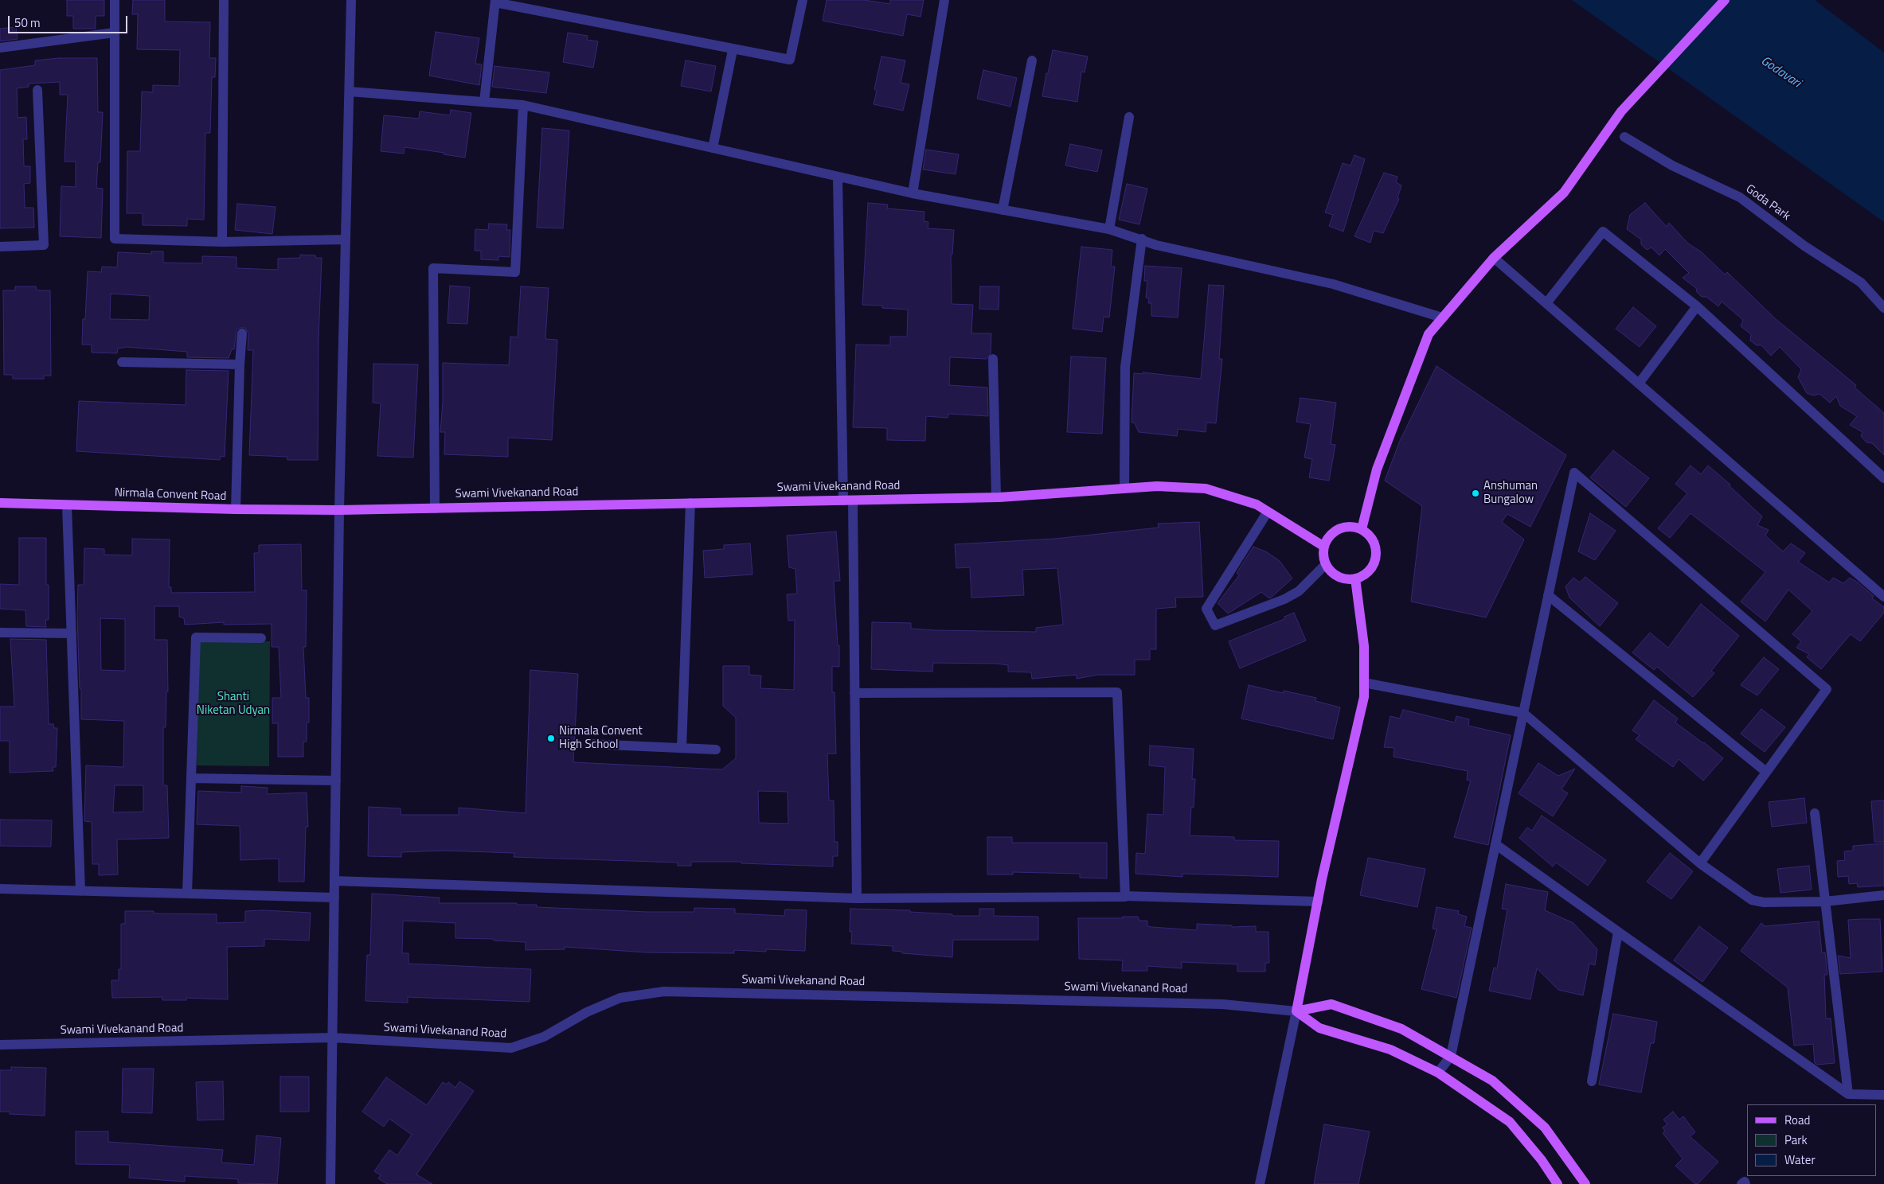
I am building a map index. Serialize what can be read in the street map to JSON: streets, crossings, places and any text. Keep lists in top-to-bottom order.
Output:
{
  "streets": {
    "main road": ["Swami Vivekanand Road", "Nirmala Convent Road"],
    "street": ["Goda Park"]
  },
  "crossings": [
    ["Swami Vivekanand Road", "Nirmala Convent Road"]
  ],
  "water": ["Godavari"],
  "parks": ["Shanti Niketan Udyan"],
  "places": ["Anshuman Bungalow", "Nirmala Convent High School"],
  "legend": ["Road", "Park", "Water"],
  "scale_bar": "50 m"
}
